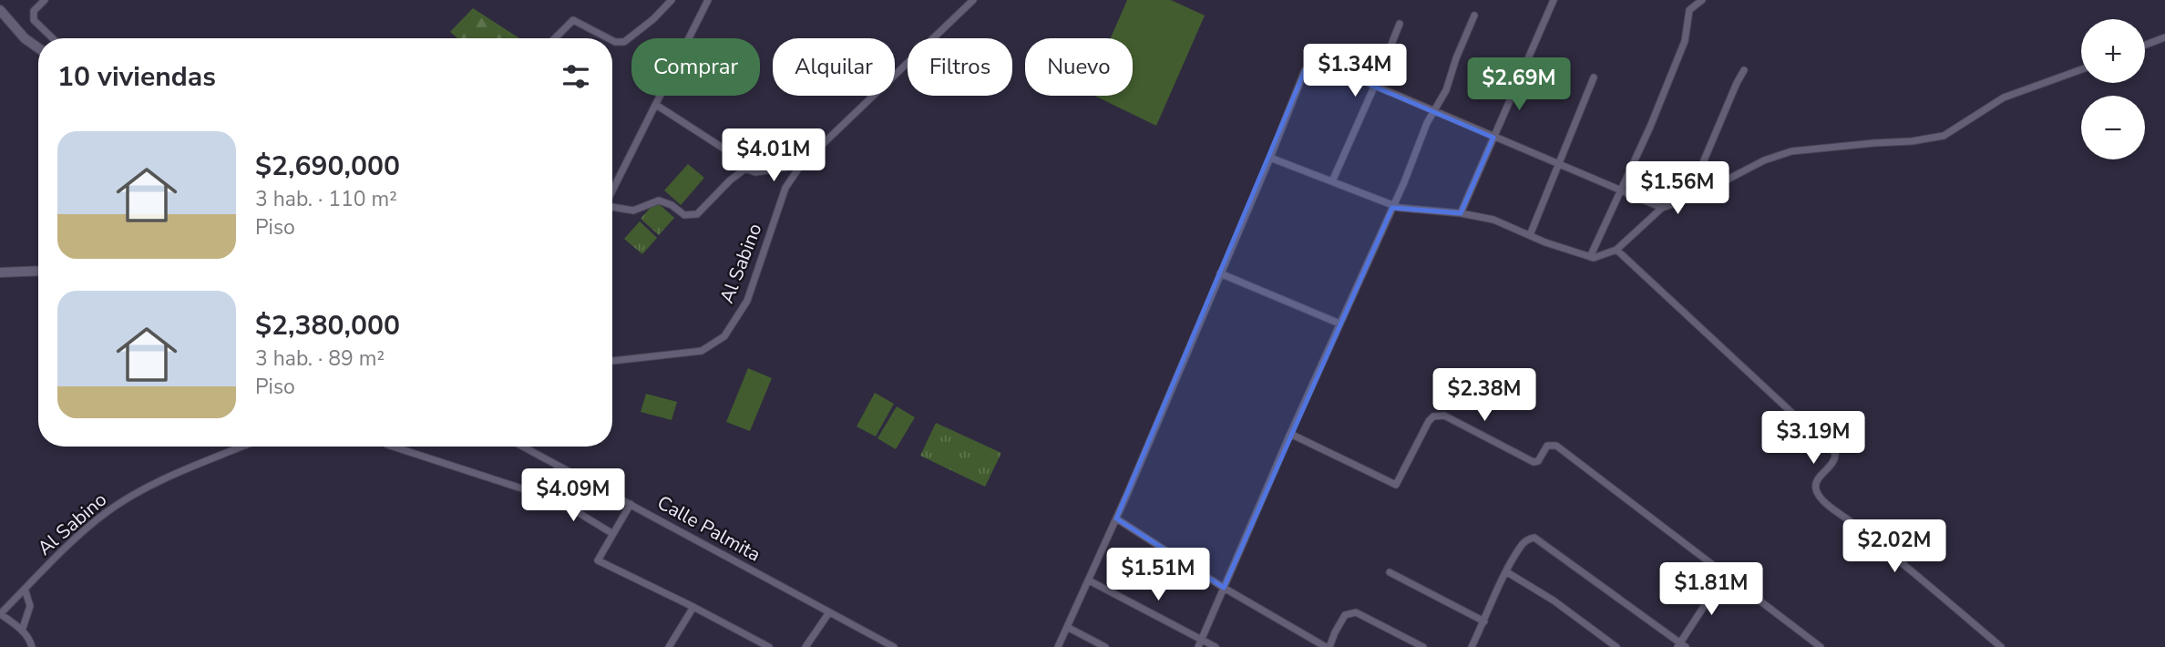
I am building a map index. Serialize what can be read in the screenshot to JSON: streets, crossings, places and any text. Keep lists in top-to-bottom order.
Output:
{
  "streets": {
    "street": ["Al Sabino", "Calle Palmita"]
  },
  "page": {
    "map_buttons": ["+", "−"],
    "chip": [
      "Comprar",
      "Alquilar",
      "Filtros",
      "Nuevo"
    ],
    "heading": "10 viviendas",
    "price": [
      "$1.34M",
      "$2.69M",
      "$4.01M",
      "$1.56M",
      "$2.38M",
      "$3.19M",
      "$4.09M",
      "$2.02M",
      "$1.51M",
      "$1.81M"
    ],
    "list": [
      {
        "name": "$2,690,000",
        "note": "3 hab. · 110 m² · Piso"
      },
      {
        "name": "$2,380,000",
        "note": "3 hab. · 89 m² · Piso"
      }
    ]
  }
}
